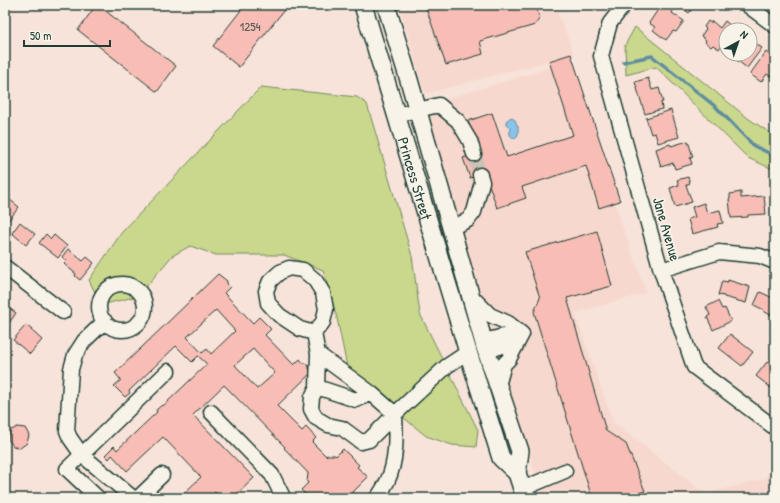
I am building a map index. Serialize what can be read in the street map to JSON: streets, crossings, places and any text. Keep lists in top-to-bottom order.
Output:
{
  "streets": {
    "main road": ["Princess Street"],
    "street": ["Jane Avenue"]
  },
  "house_numbers": ["1254"],
  "scale_bar": "50 m",
  "north": "top right"
}
